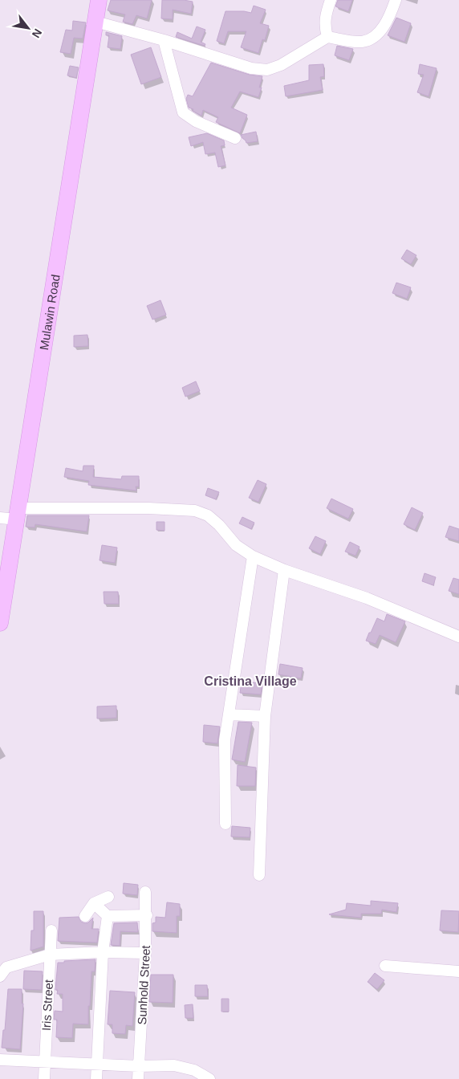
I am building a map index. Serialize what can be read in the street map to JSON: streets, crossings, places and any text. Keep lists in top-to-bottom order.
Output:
{
  "streets": {
    "main road": ["Mulawin Road"],
    "street": ["Sunhold Street", "Iris Street"]
  },
  "districts": ["Cristina Village"],
  "north": "bottom right"
}
